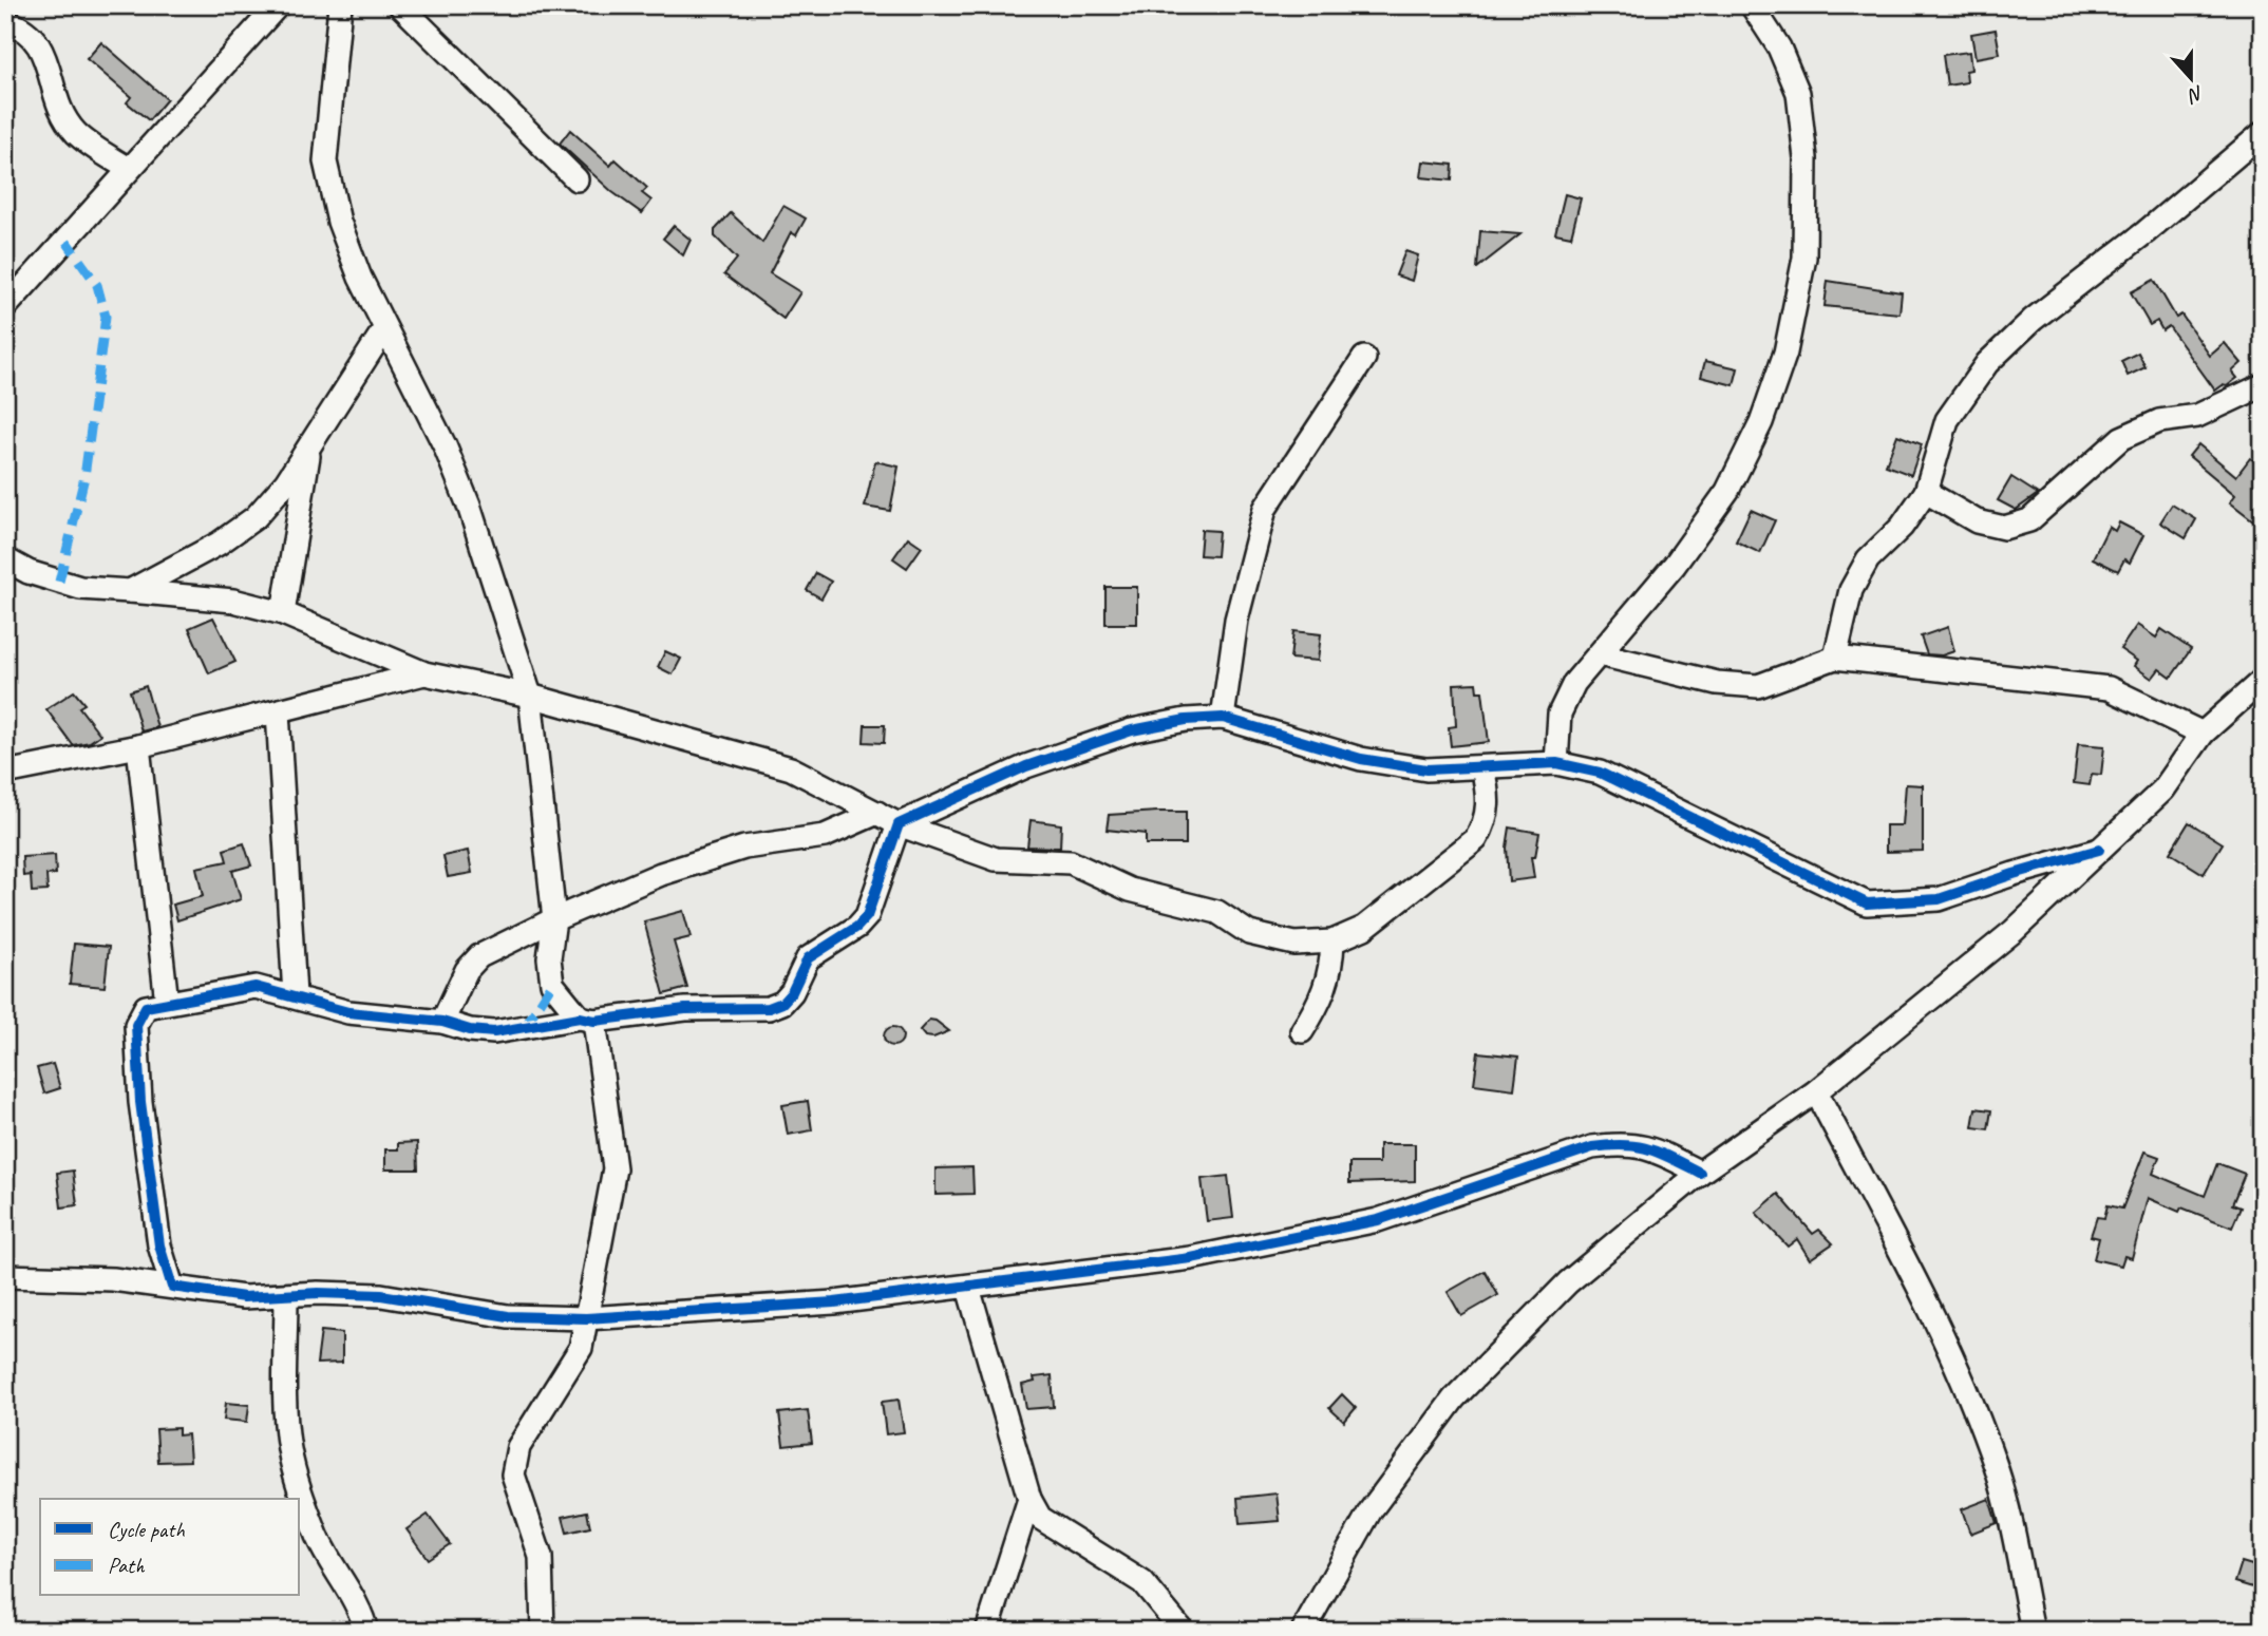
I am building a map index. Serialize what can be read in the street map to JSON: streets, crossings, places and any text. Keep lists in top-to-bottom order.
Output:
{
  "legend": ["Cycle path", "Path"],
  "north": "bottom"
}
